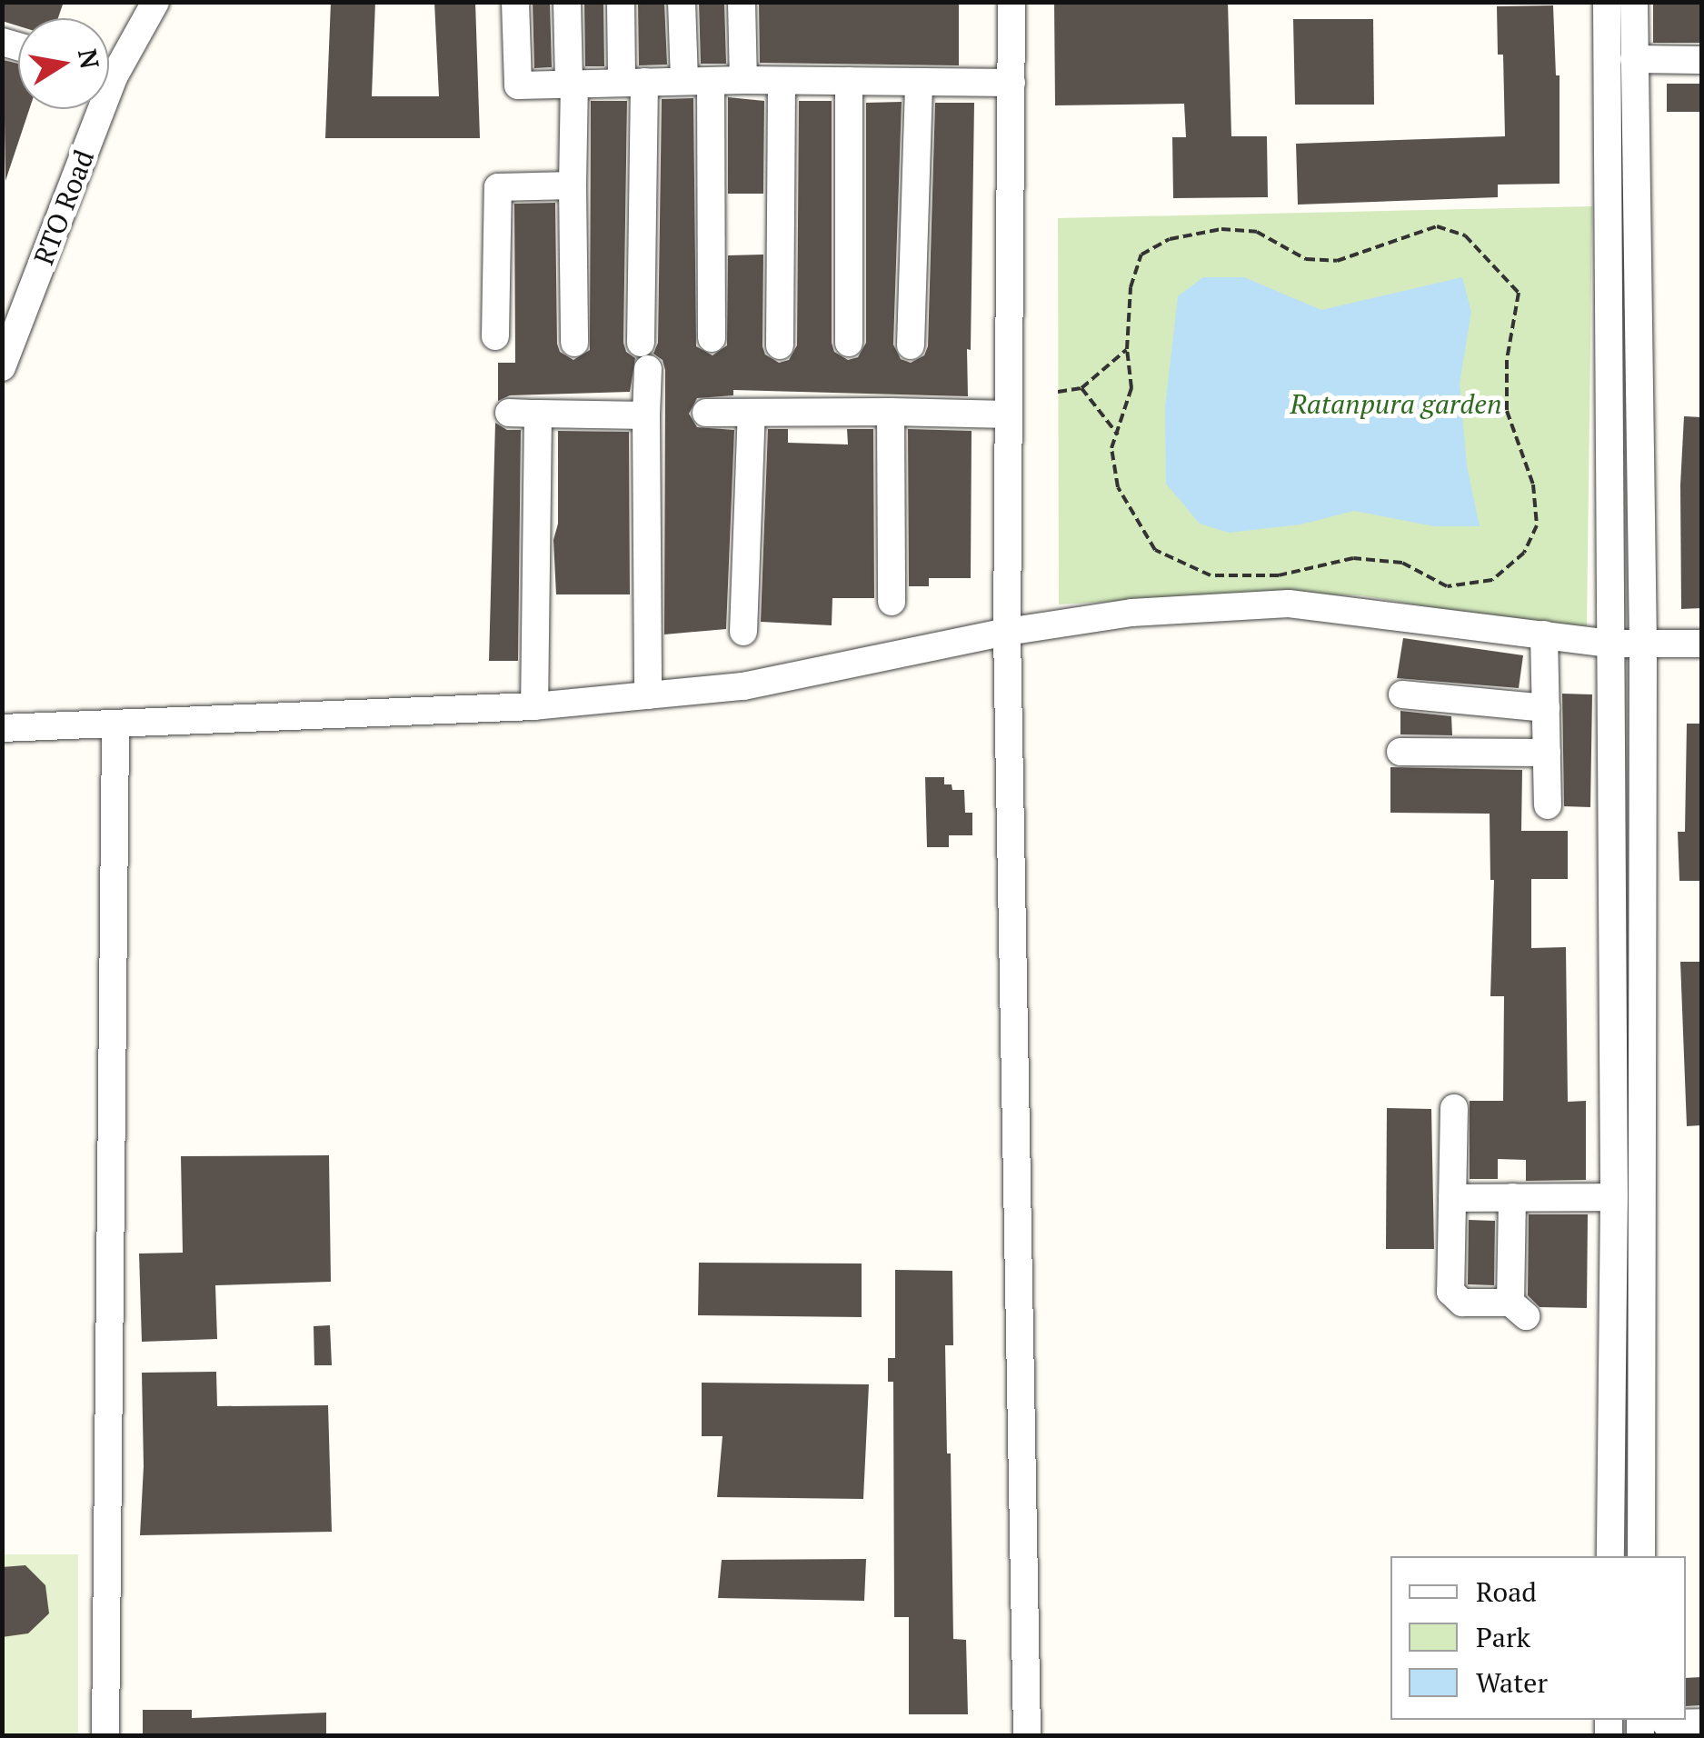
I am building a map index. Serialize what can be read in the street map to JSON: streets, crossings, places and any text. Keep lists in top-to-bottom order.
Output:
{
  "streets": {
    "street": ["RTO Road"]
  },
  "parks": ["Ratanpura garden"],
  "legend": ["Road", "Park", "Water"],
  "north": "right"
}
